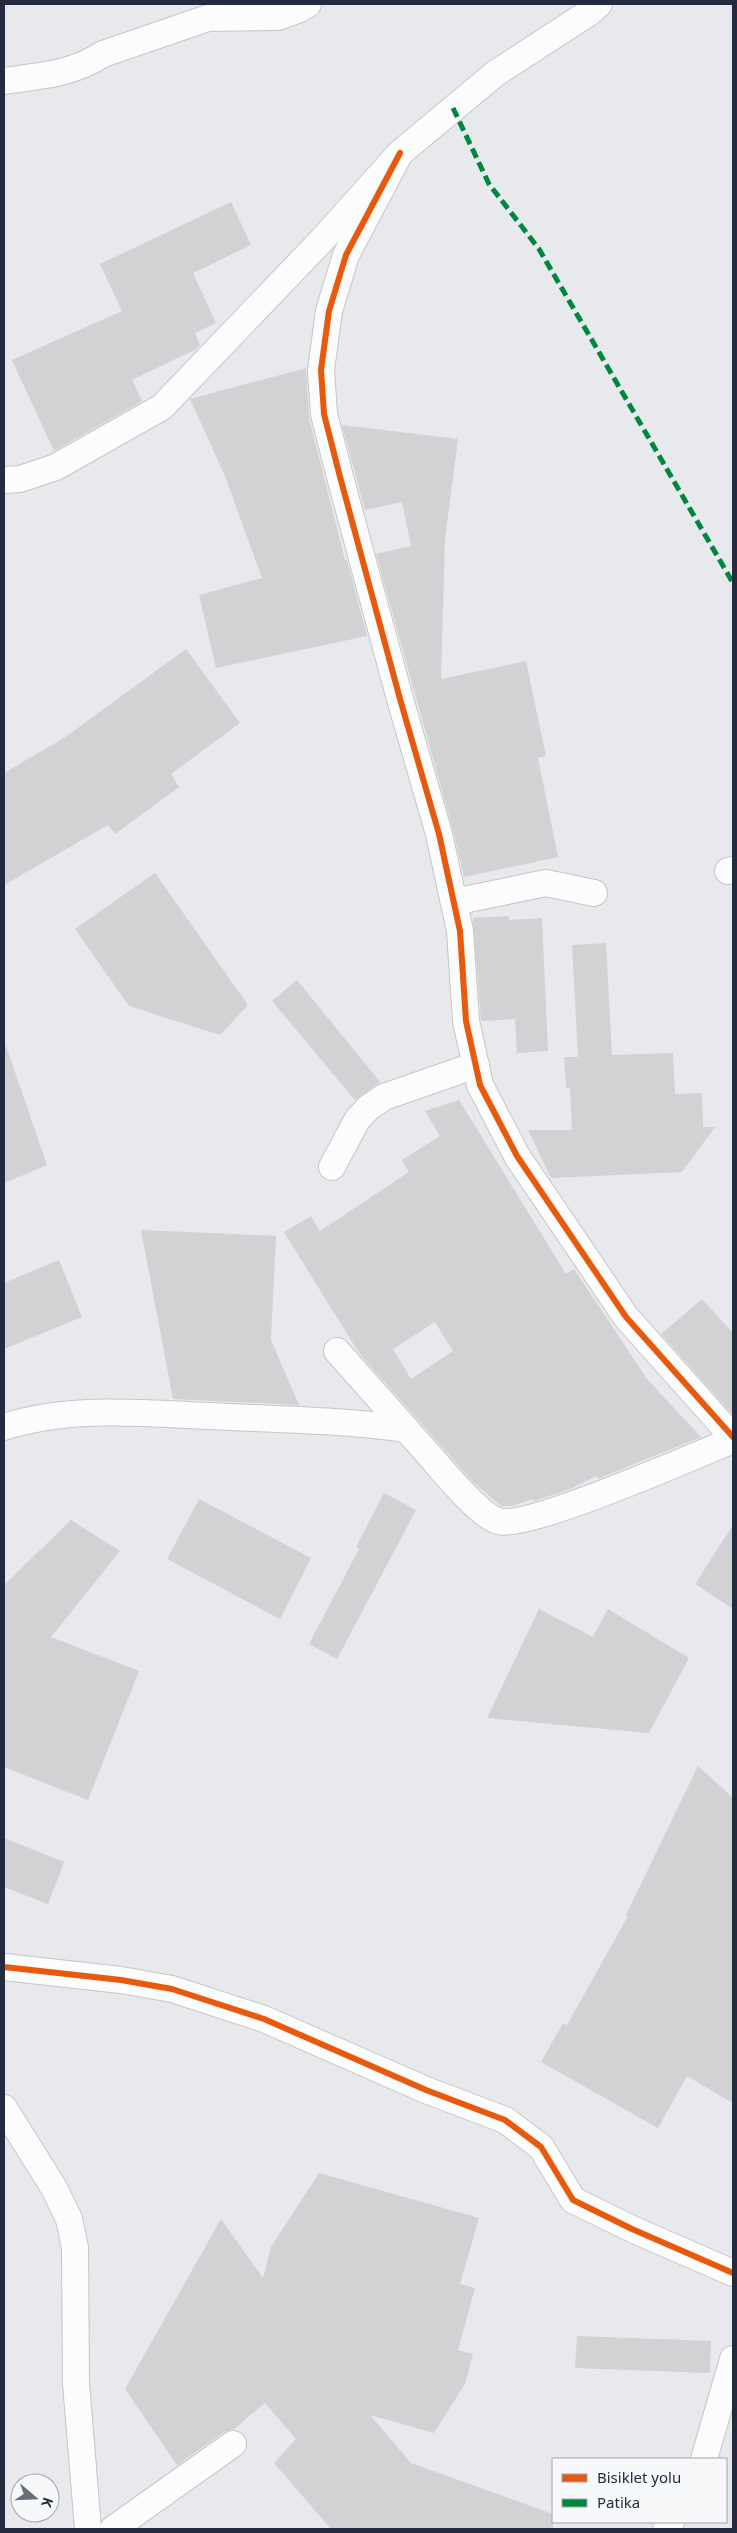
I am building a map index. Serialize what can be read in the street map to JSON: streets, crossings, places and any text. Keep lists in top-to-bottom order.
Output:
{
  "legend": ["Bisiklet yolu", "Patika"],
  "north": "right"
}
